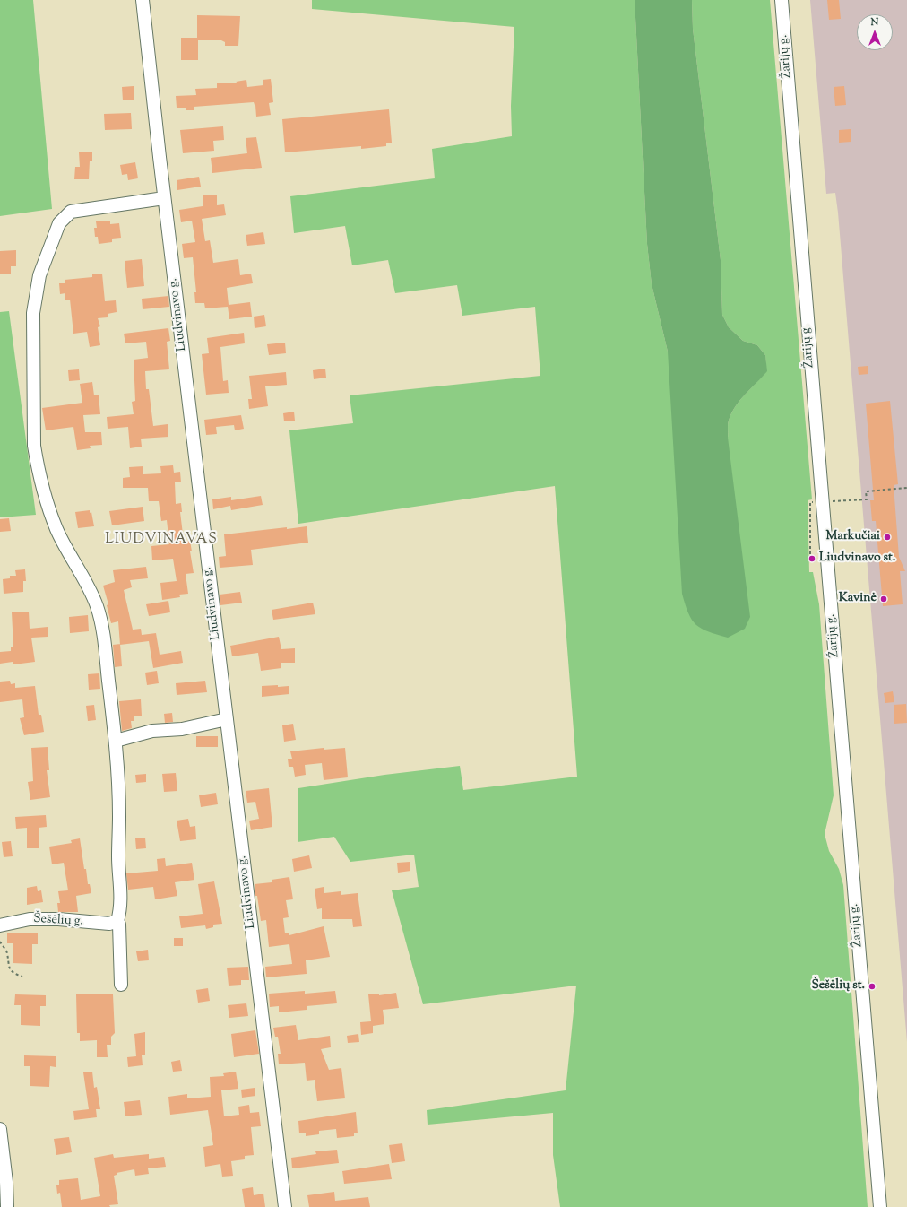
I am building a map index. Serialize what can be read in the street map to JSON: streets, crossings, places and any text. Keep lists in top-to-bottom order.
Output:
{
  "streets": {
    "street": ["Žarijų g.", "Liudvinavo g.", "Šešėlių g."]
  },
  "districts": ["LIUDVINAVAS"],
  "places": [
    "Markučiai",
    "Liudvinavo st.",
    "Kavinė",
    "Šešėlių st."
  ],
  "north": "top"
}
